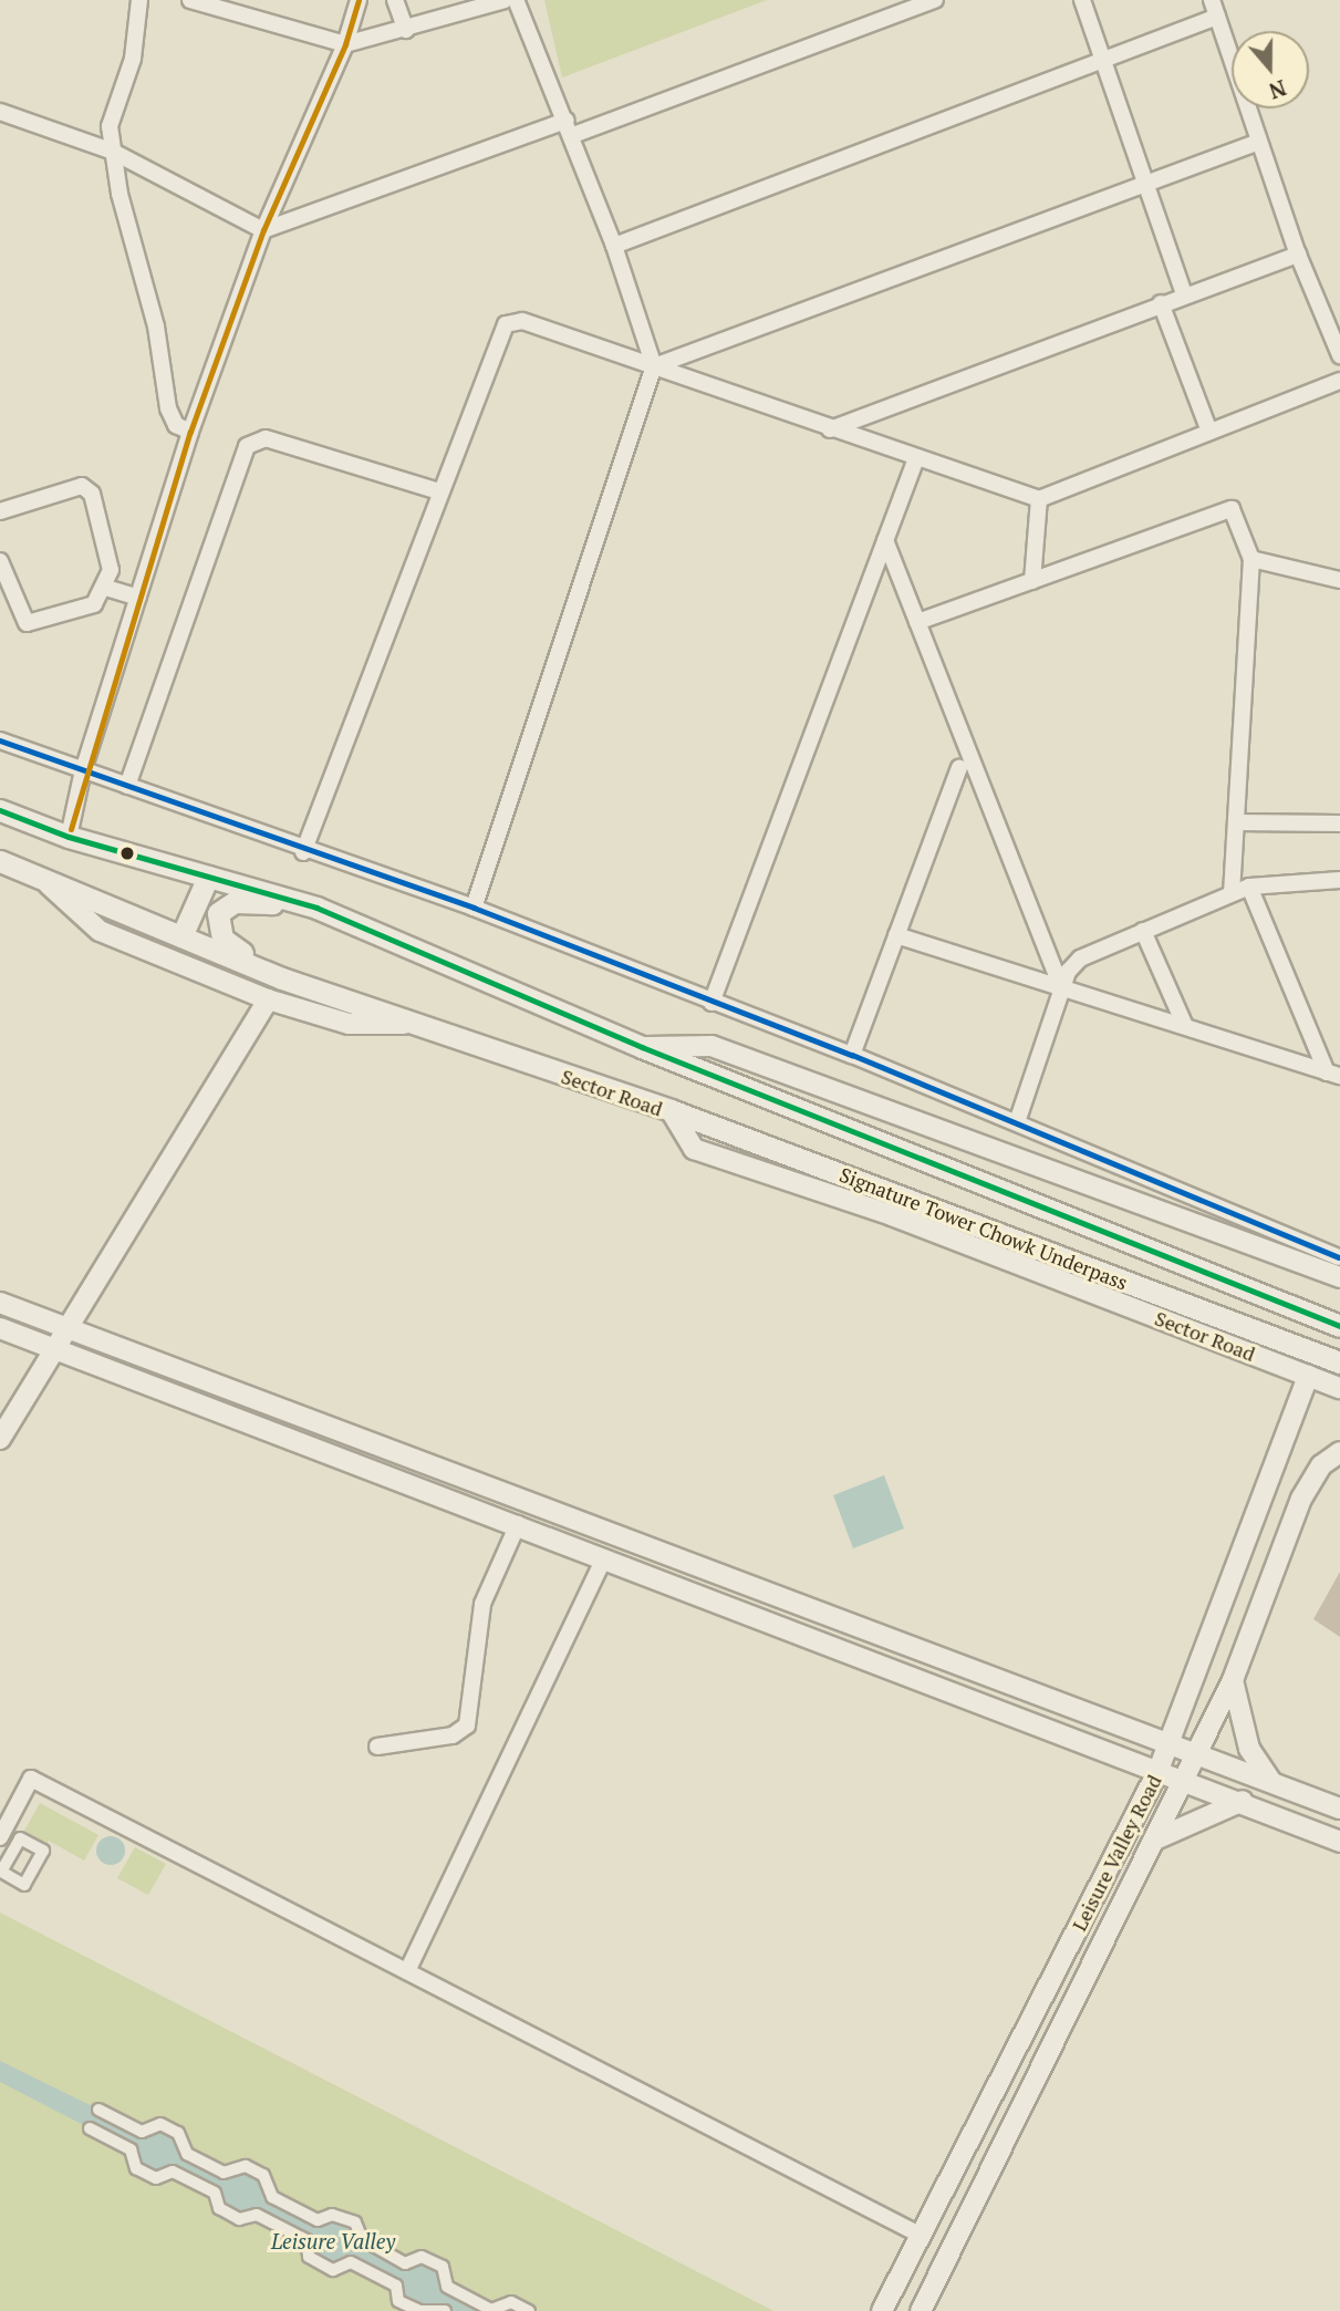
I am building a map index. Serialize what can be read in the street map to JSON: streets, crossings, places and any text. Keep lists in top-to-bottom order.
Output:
{
  "streets": {
    "main road": ["Sector Road", "Signature Tower Chowk Underpass"],
    "street": ["Leisure Valley Road"]
  },
  "crossings": [
    ["Sector Road", "Signature Tower Chowk Underpass"],
    ["Sector Road", "Leisure Valley Road"]
  ],
  "water": ["Leisure Valley"],
  "north": "bottom"
}
